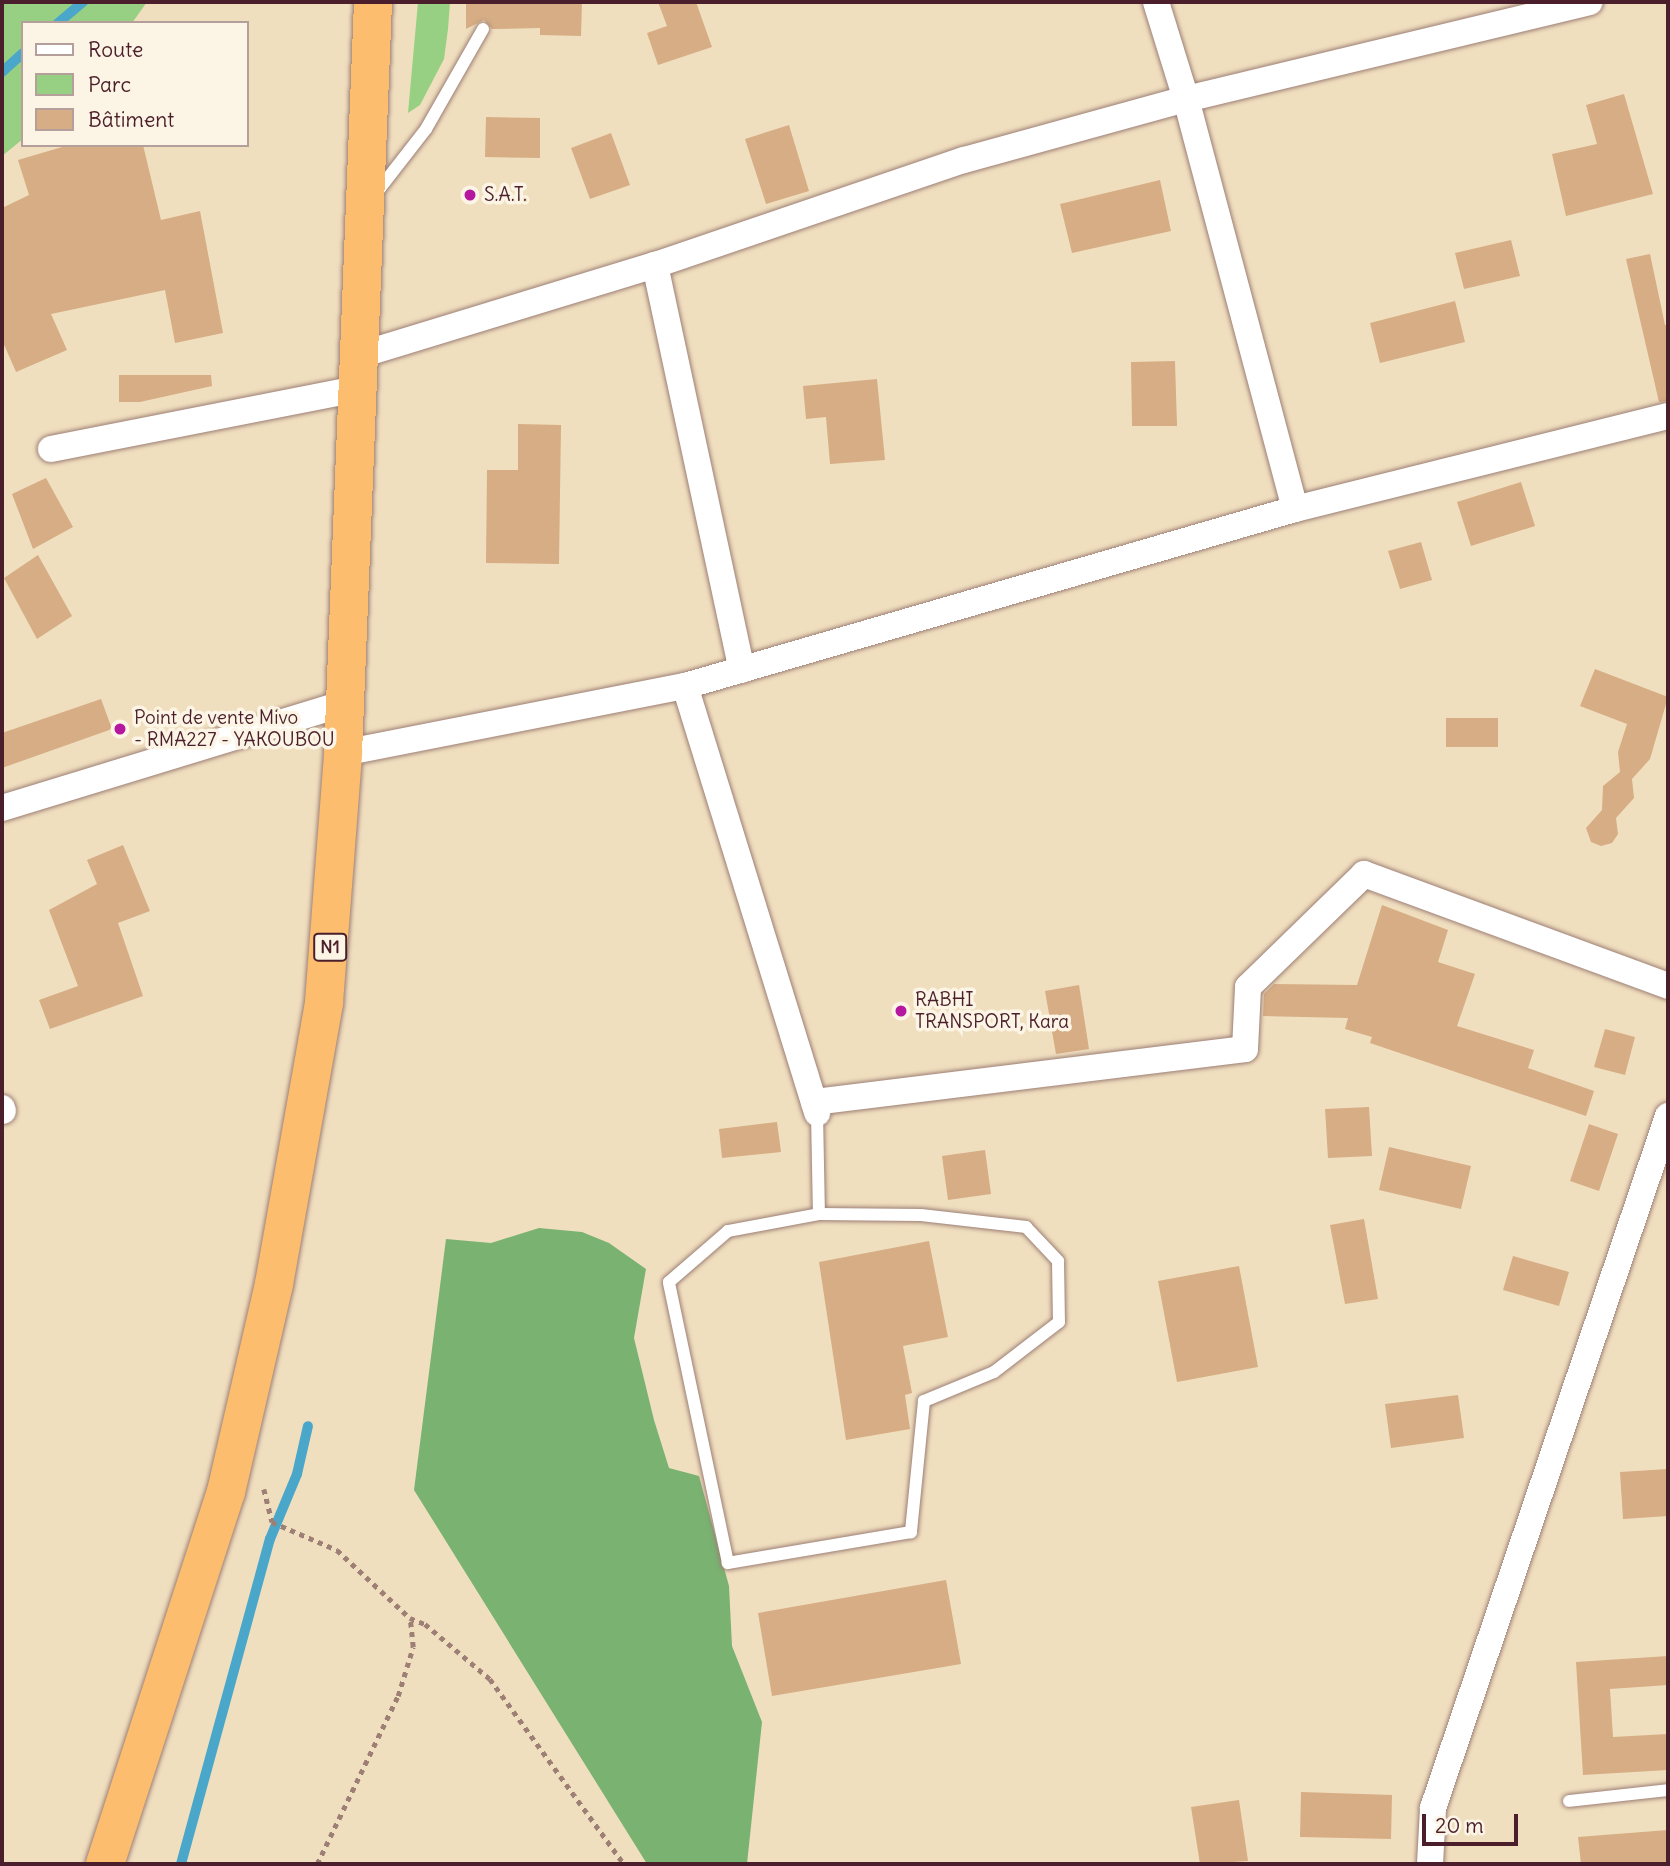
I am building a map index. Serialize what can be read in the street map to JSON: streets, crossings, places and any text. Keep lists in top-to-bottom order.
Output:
{
  "streets": {
    "highway": ["N1"]
  },
  "places": ["S.A.T.", "Point de vente Mivo - RMA227 - YAKOUBOU", "RABHI TRANSPORT, Kara"],
  "legend": ["Route", "Parc", "Bâtiment"],
  "scale_bar": "20 m"
}
